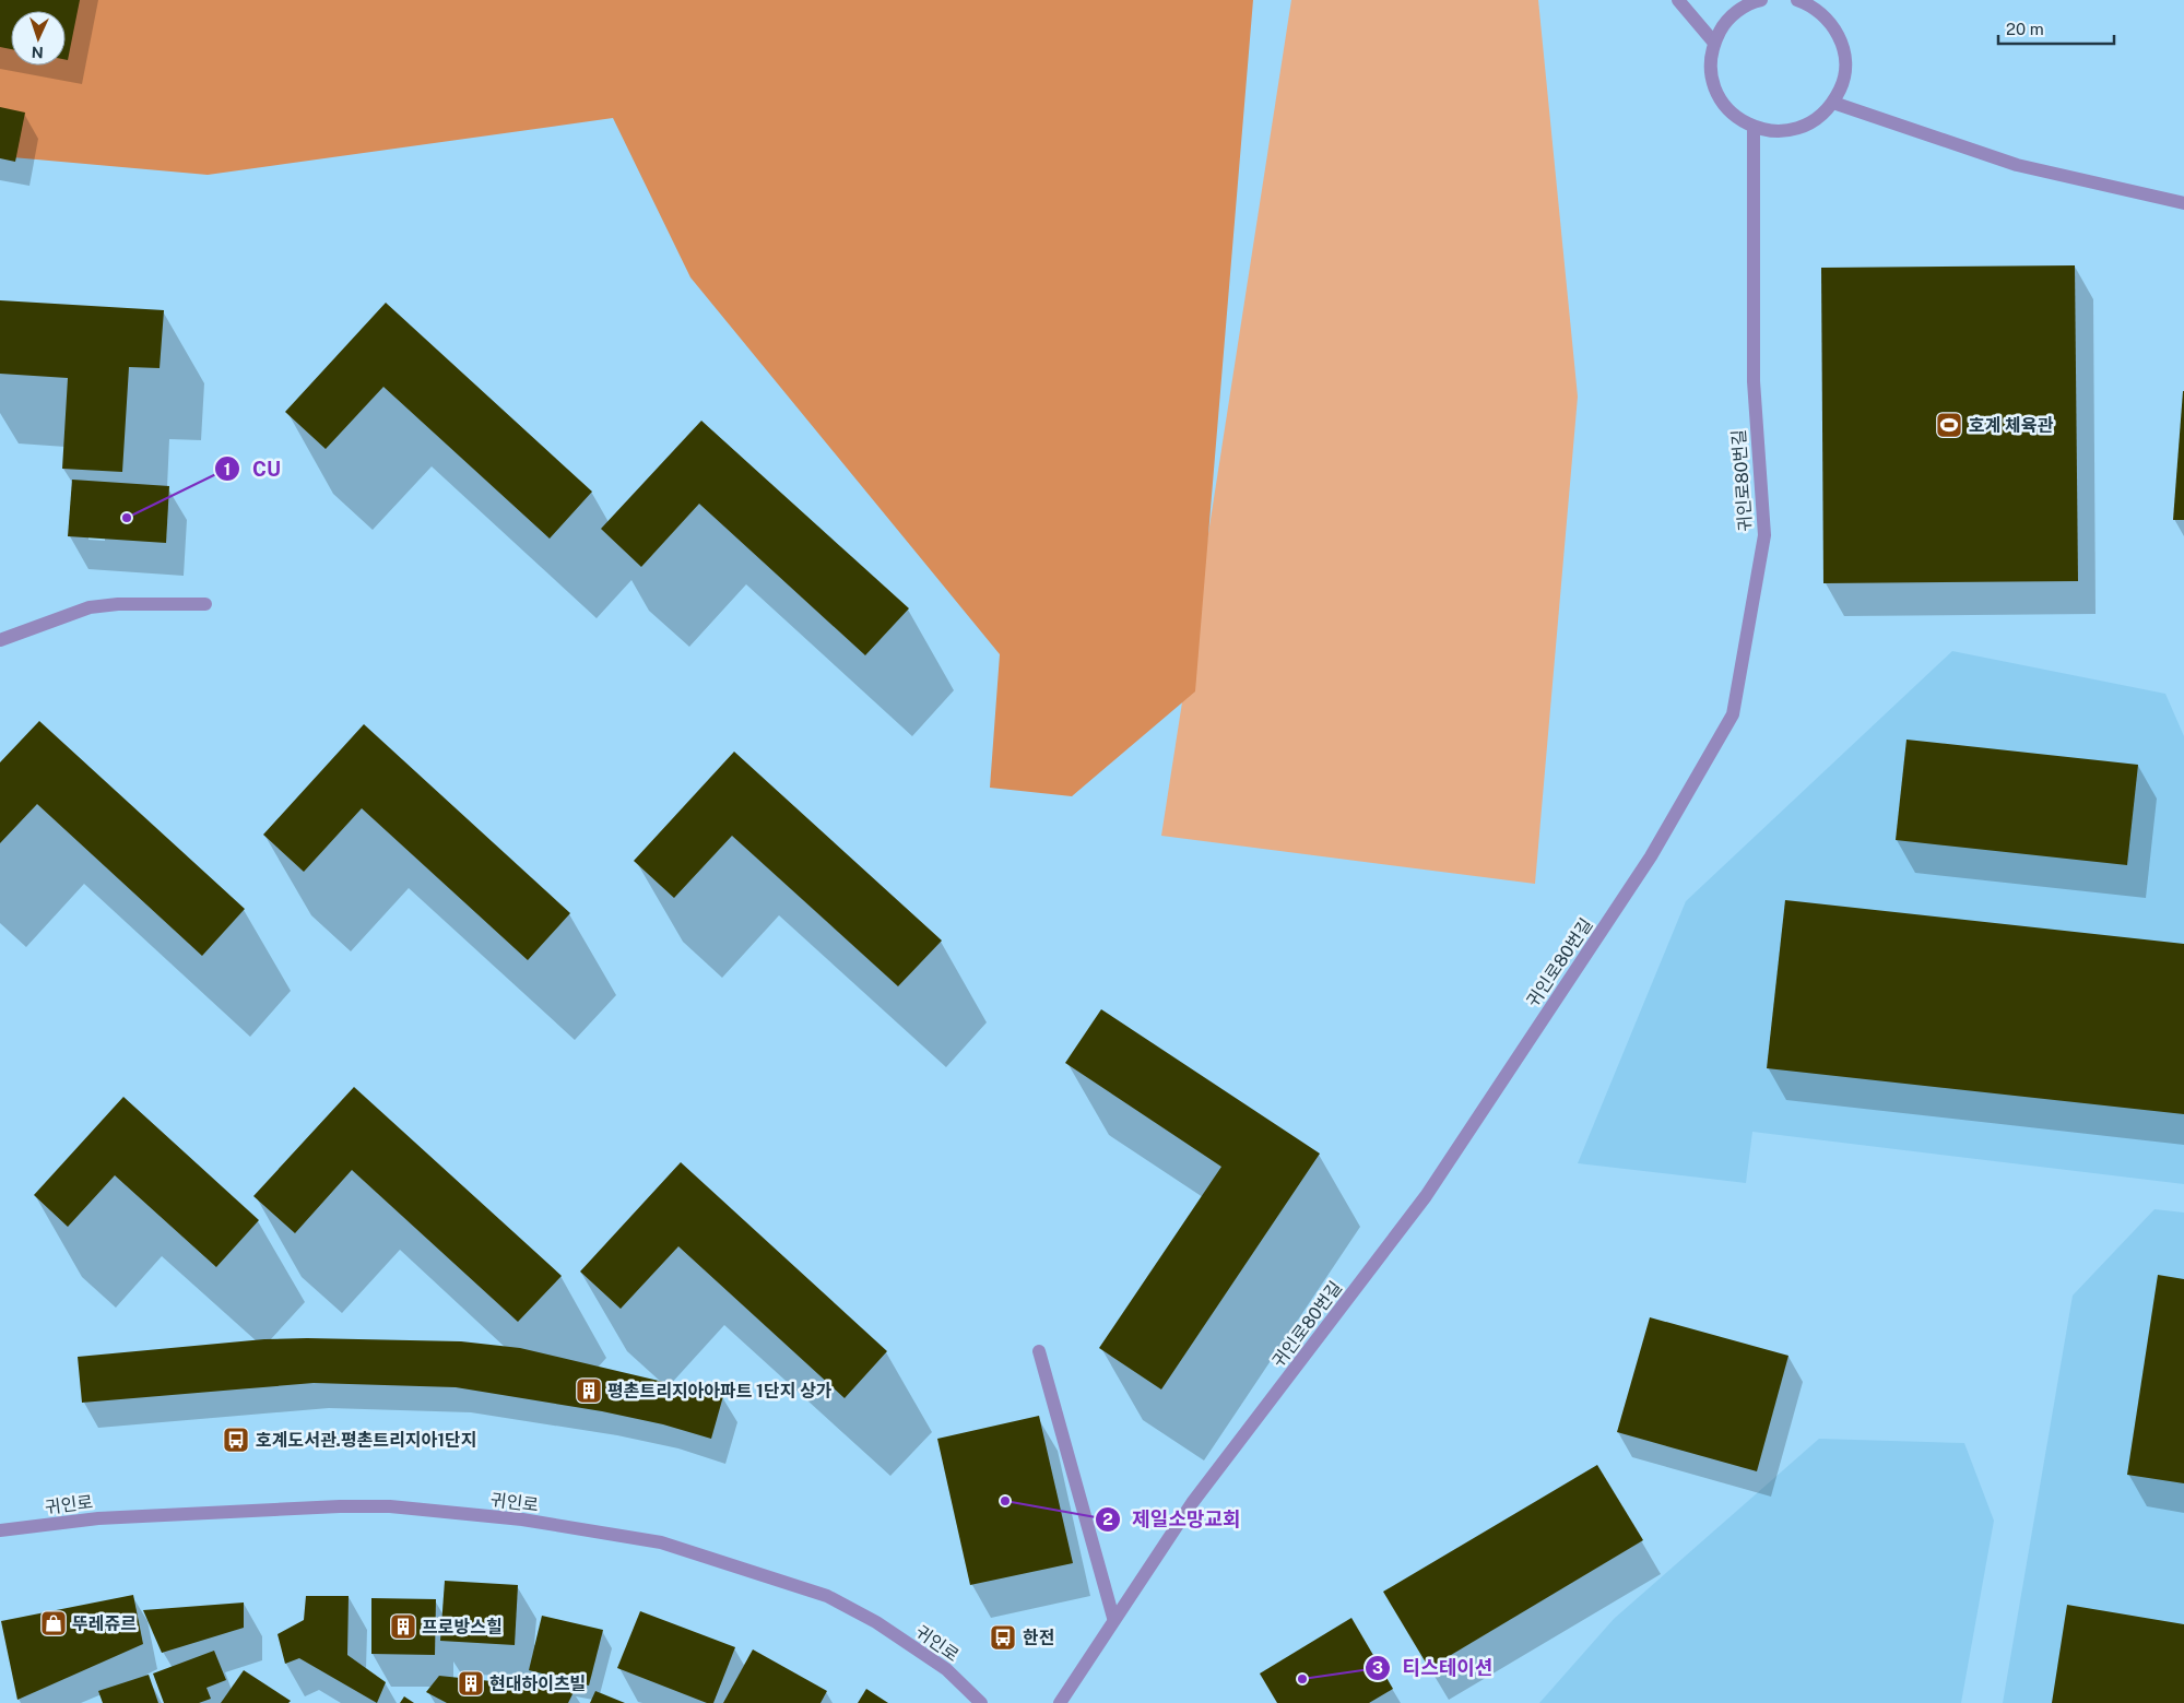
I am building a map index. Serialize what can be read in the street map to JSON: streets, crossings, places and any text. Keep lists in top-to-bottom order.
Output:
{
  "streets": {
    "street": ["귀인로80번길", "귀인로"]
  },
  "places": {
    "sports": ["호계 체육관"],
    "other": ["CU", "제일소망교회", "티스테이션"],
    "building": ["평촌트리지아아파트 1단지 상가", "프로방스힐", "현대하이츠빌"],
    "bus stop": ["호계도서관.평촌트리지아1단지", "한전"],
    "shop": ["뚜레쥬르"]
  },
  "scale_bar": "20 m",
  "north": "bottom"
}
